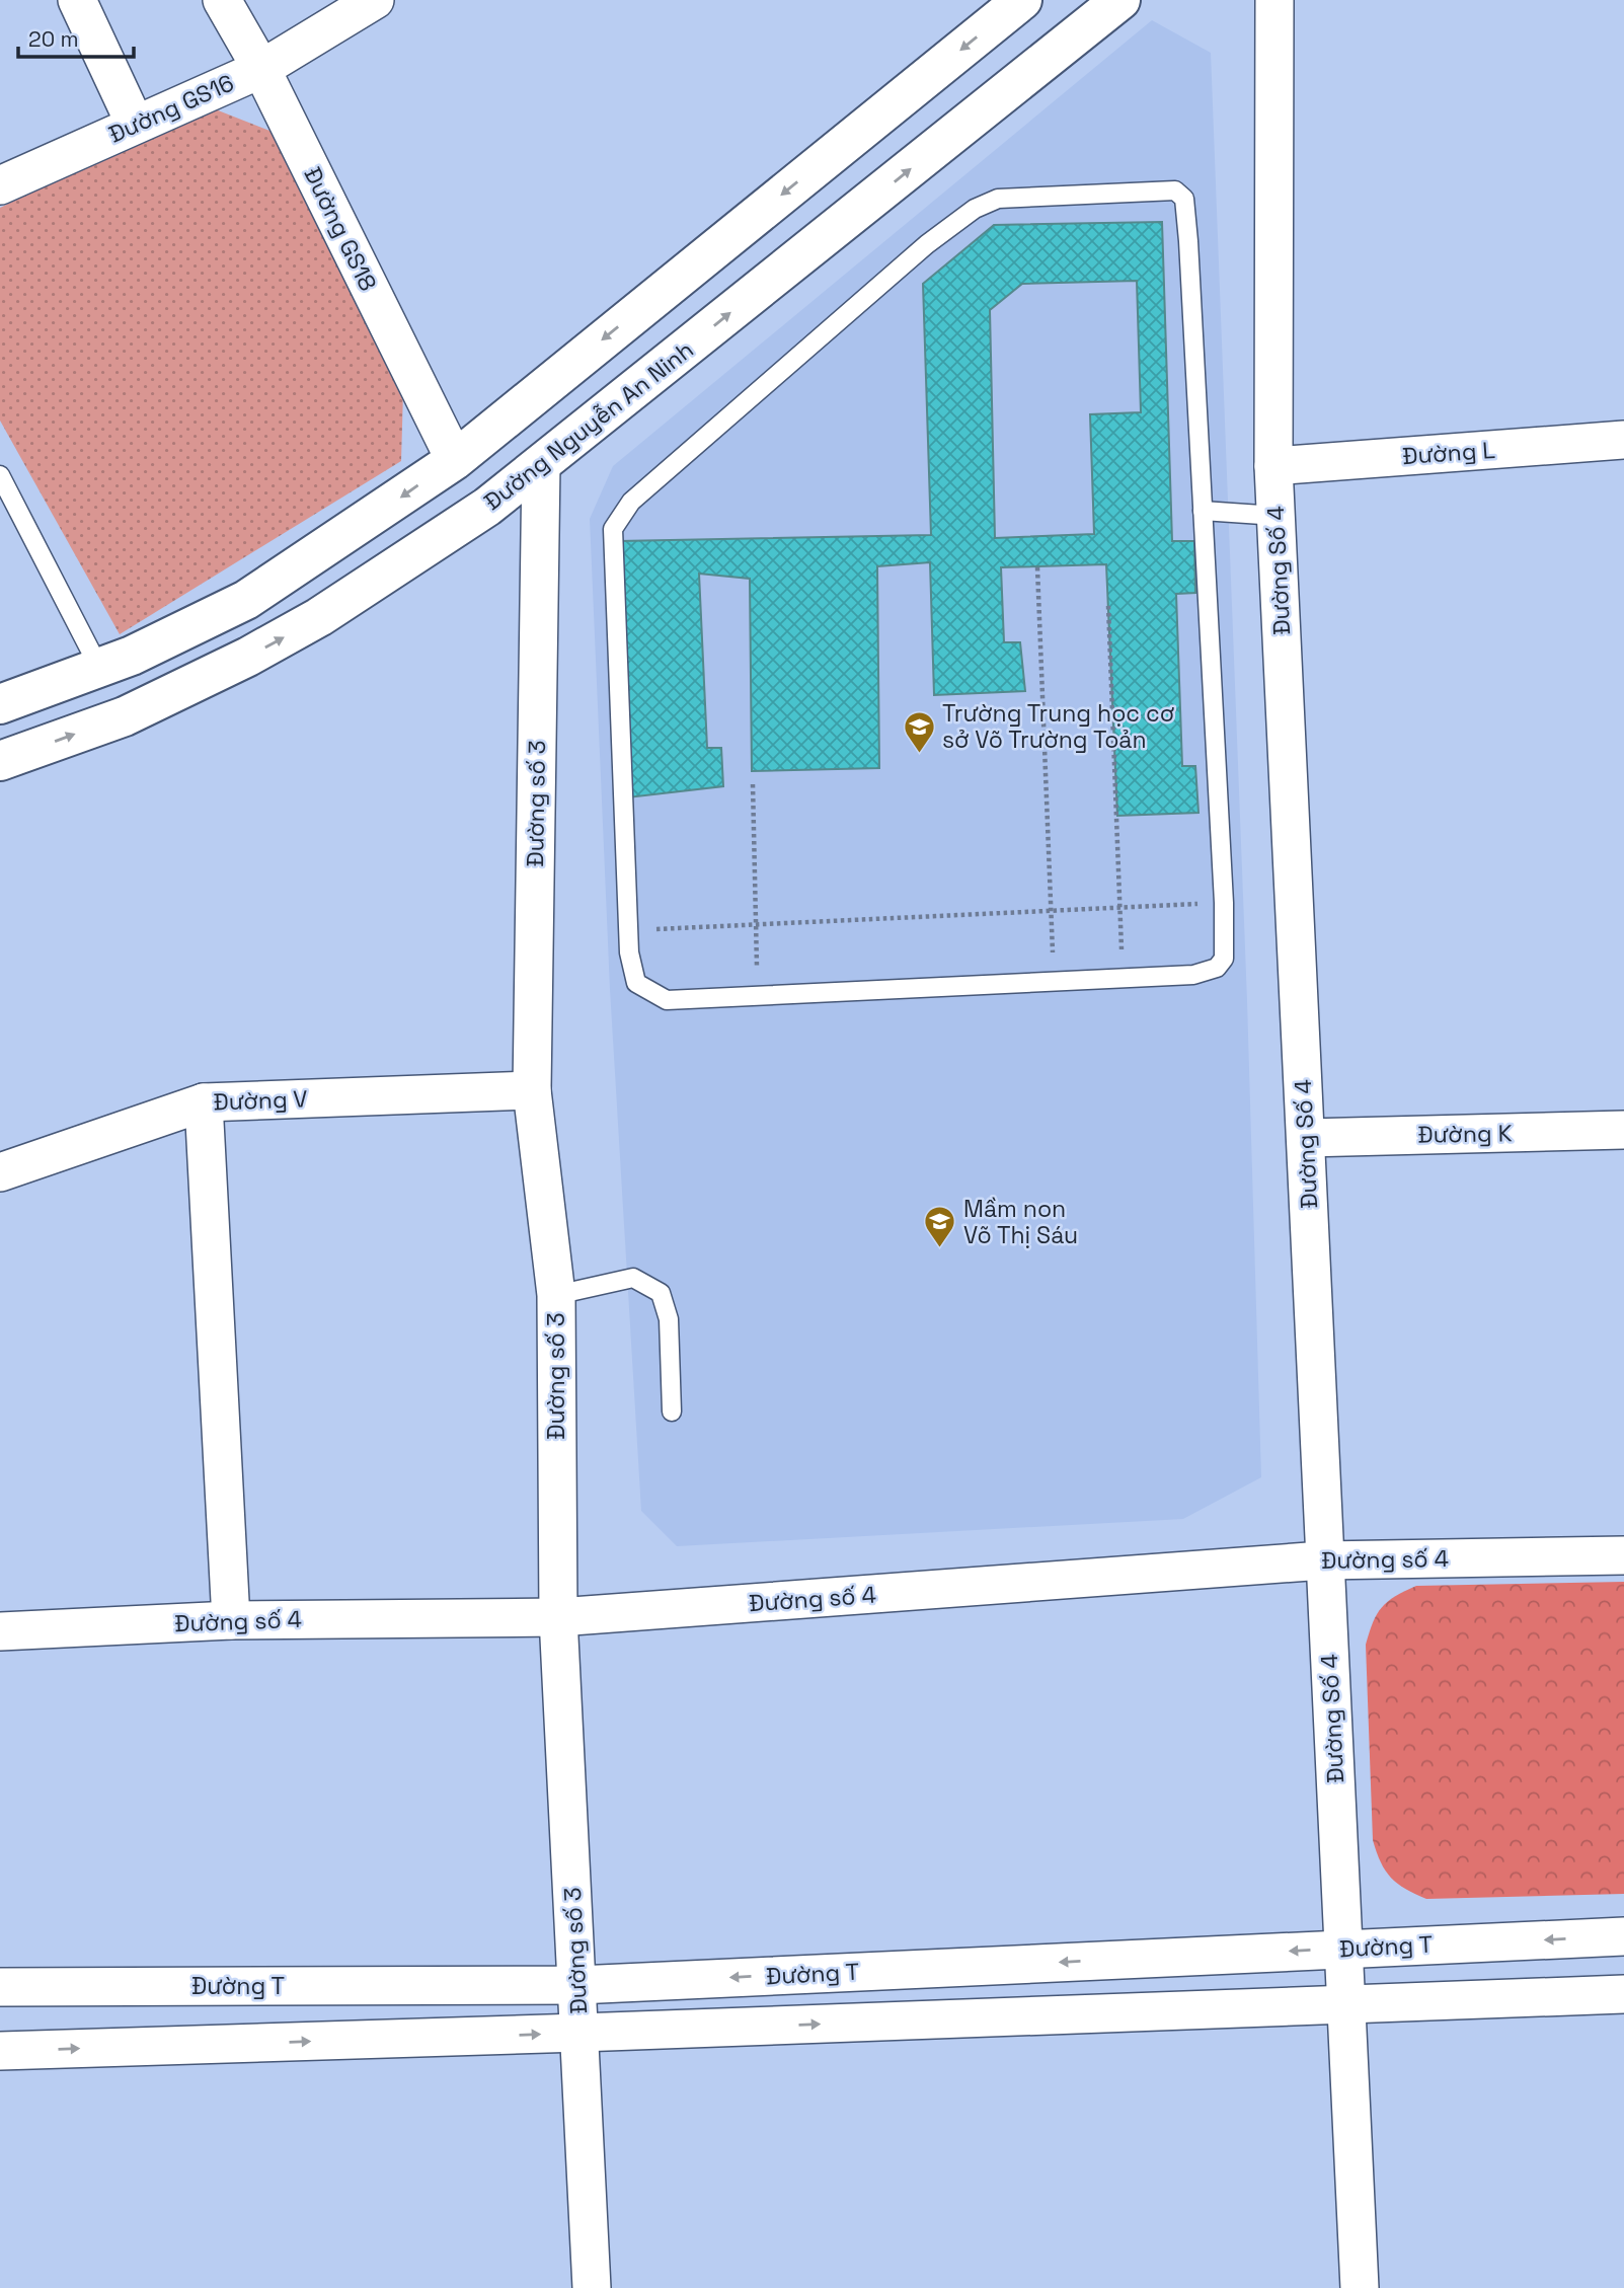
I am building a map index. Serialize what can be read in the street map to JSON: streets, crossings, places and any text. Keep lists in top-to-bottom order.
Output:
{
  "streets": {
    "main road": ["Đường Nguyễn An Ninh"],
    "street": [
      "Đường GS16",
      "Đường GS18",
      "Đường L",
      "Đường Số 4",
      "Đường số 3",
      "Đường V",
      "Đường K",
      "Đường số 4",
      "Đường T"
    ]
  },
  "crossings": [
    ["Đường GS16", "Đường GS18"],
    ["Đường Nguyễn An Ninh", "Đường số 3"],
    ["Đường L", "Đường Số 4"],
    ["Đường Số 4", "Đường K"],
    ["Đường Số 4", "Đường số 4"],
    ["Đường Số 4", "Đường T"],
    ["Đường số 3", "Đường V"],
    ["Đường số 3", "Đường số 4"],
    ["Đường số 3", "Đường T"]
  ],
  "places": {
    "school or university": ["Trường Trung học cơ sở Võ Trường Toản", "Mầm non Võ Thị Sáu"]
  },
  "scale_bar": "20 m"
}
